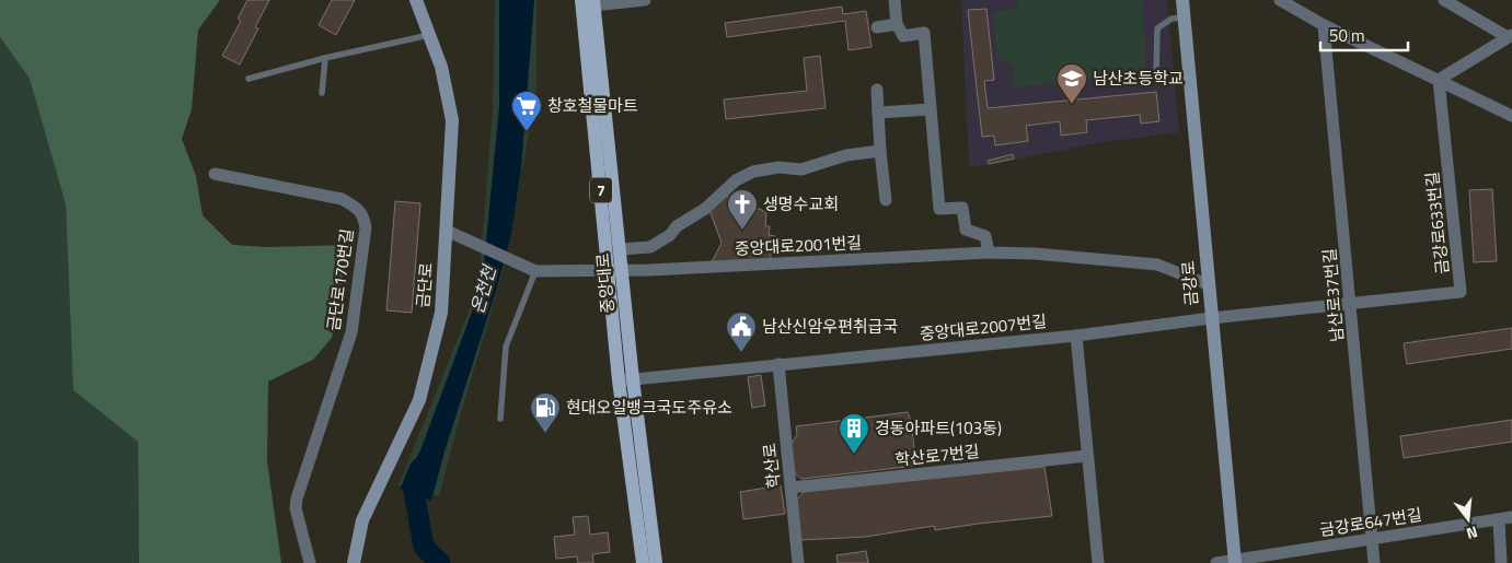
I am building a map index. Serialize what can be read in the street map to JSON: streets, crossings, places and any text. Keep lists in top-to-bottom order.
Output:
{
  "streets": {
    "main road": ["7", "중앙대로"],
    "street": [
      "금강로633번길",
      "중앙대로2001번길",
      "금단로170번길",
      "금강로",
      "금단로",
      "남산로37번길",
      "중앙대로2007번길",
      "학산로7번길",
      "학산로",
      "금강로647번길"
    ]
  },
  "crossings": [
    ["금강로633번길", "금강로"],
    ["금강로633번길", "남산로37번길"],
    ["금강로633번길", "중앙대로2007번길"],
    ["중앙대로2001번길", "중앙대로"],
    ["중앙대로2001번길", "금강로"],
    ["중앙대로", "중앙대로2007번길"],
    ["금강로", "중앙대로2007번길"],
    ["금강로", "금강로647번길"],
    ["남산로37번길", "금강로647번길"],
    ["중앙대로2007번길", "학산로"],
    ["학산로7번길", "학산로"]
  ],
  "water": ["온천천"],
  "places": {
    "school or university": ["남산초등학교"],
    "supermarket": ["창호철물마트"],
    "church": ["생명수교회"],
    "public building": ["남산신암우편취급국"],
    "fuel station": ["현대오일뱅크국도주유소"],
    "building": ["경동아파트(103동)"]
  },
  "scale_bar": "50 m",
  "north": "bottom"
}
